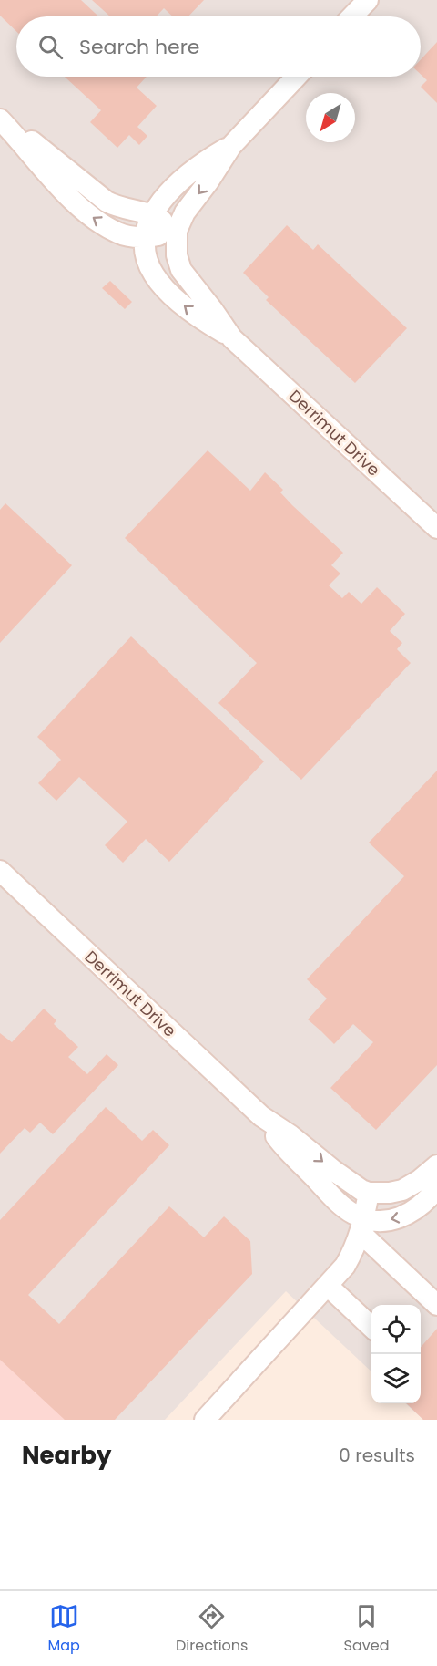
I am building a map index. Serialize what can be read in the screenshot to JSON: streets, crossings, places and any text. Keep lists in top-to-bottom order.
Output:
{
  "streets": {
    "street": ["Derrimut Drive"]
  },
  "north": "bottom left",
  "page": {
    "search": "Search here",
    "heading": ["Nearby", "0 results"],
    "nav": ["Map", "Directions", "Saved"]
  }
}
